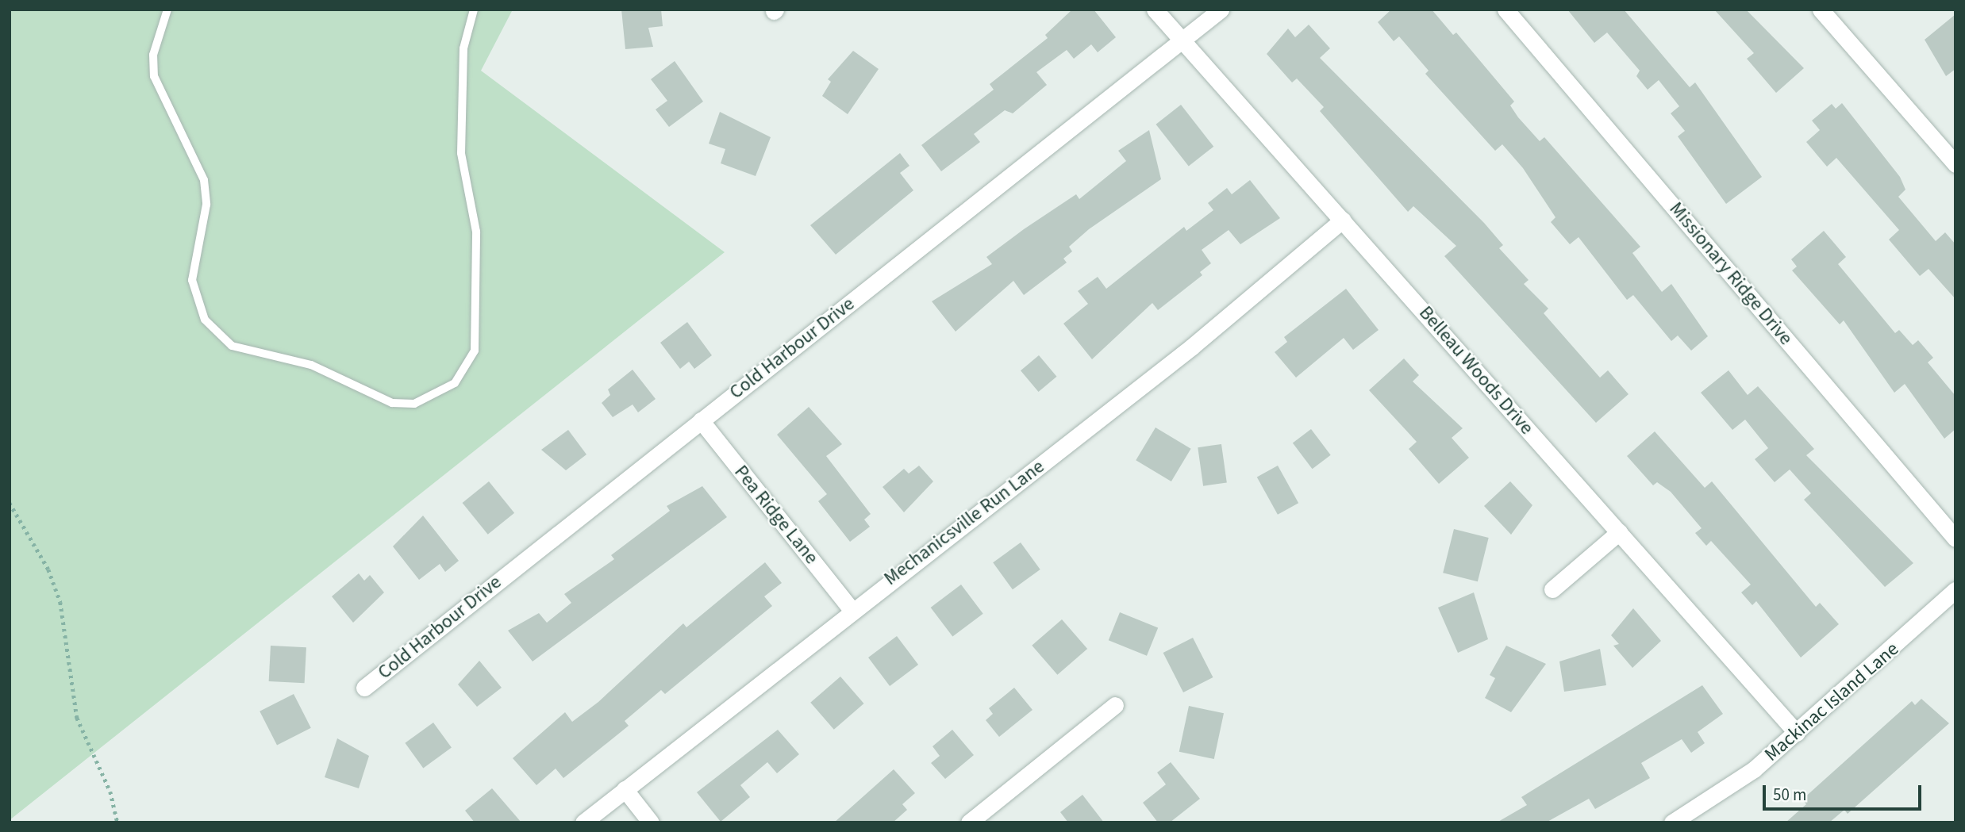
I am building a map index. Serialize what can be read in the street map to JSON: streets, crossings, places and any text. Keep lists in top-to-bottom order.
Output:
{
  "streets": {
    "street": [
      "Missionary Ridge Drive",
      "Cold Harbour Drive",
      "Belleau Woods Drive",
      "Pea Ridge Lane",
      "Mechanicsville Run Lane",
      "Mackinac Island Lane"
    ]
  },
  "crossings": [
    ["Cold Harbour Drive", "Belleau Woods Drive"],
    ["Cold Harbour Drive", "Pea Ridge Lane"],
    ["Belleau Woods Drive", "Mechanicsville Run Lane"],
    ["Belleau Woods Drive", "Mackinac Island Lane"],
    ["Pea Ridge Lane", "Mechanicsville Run Lane"]
  ],
  "scale_bar": "50 m"
}
